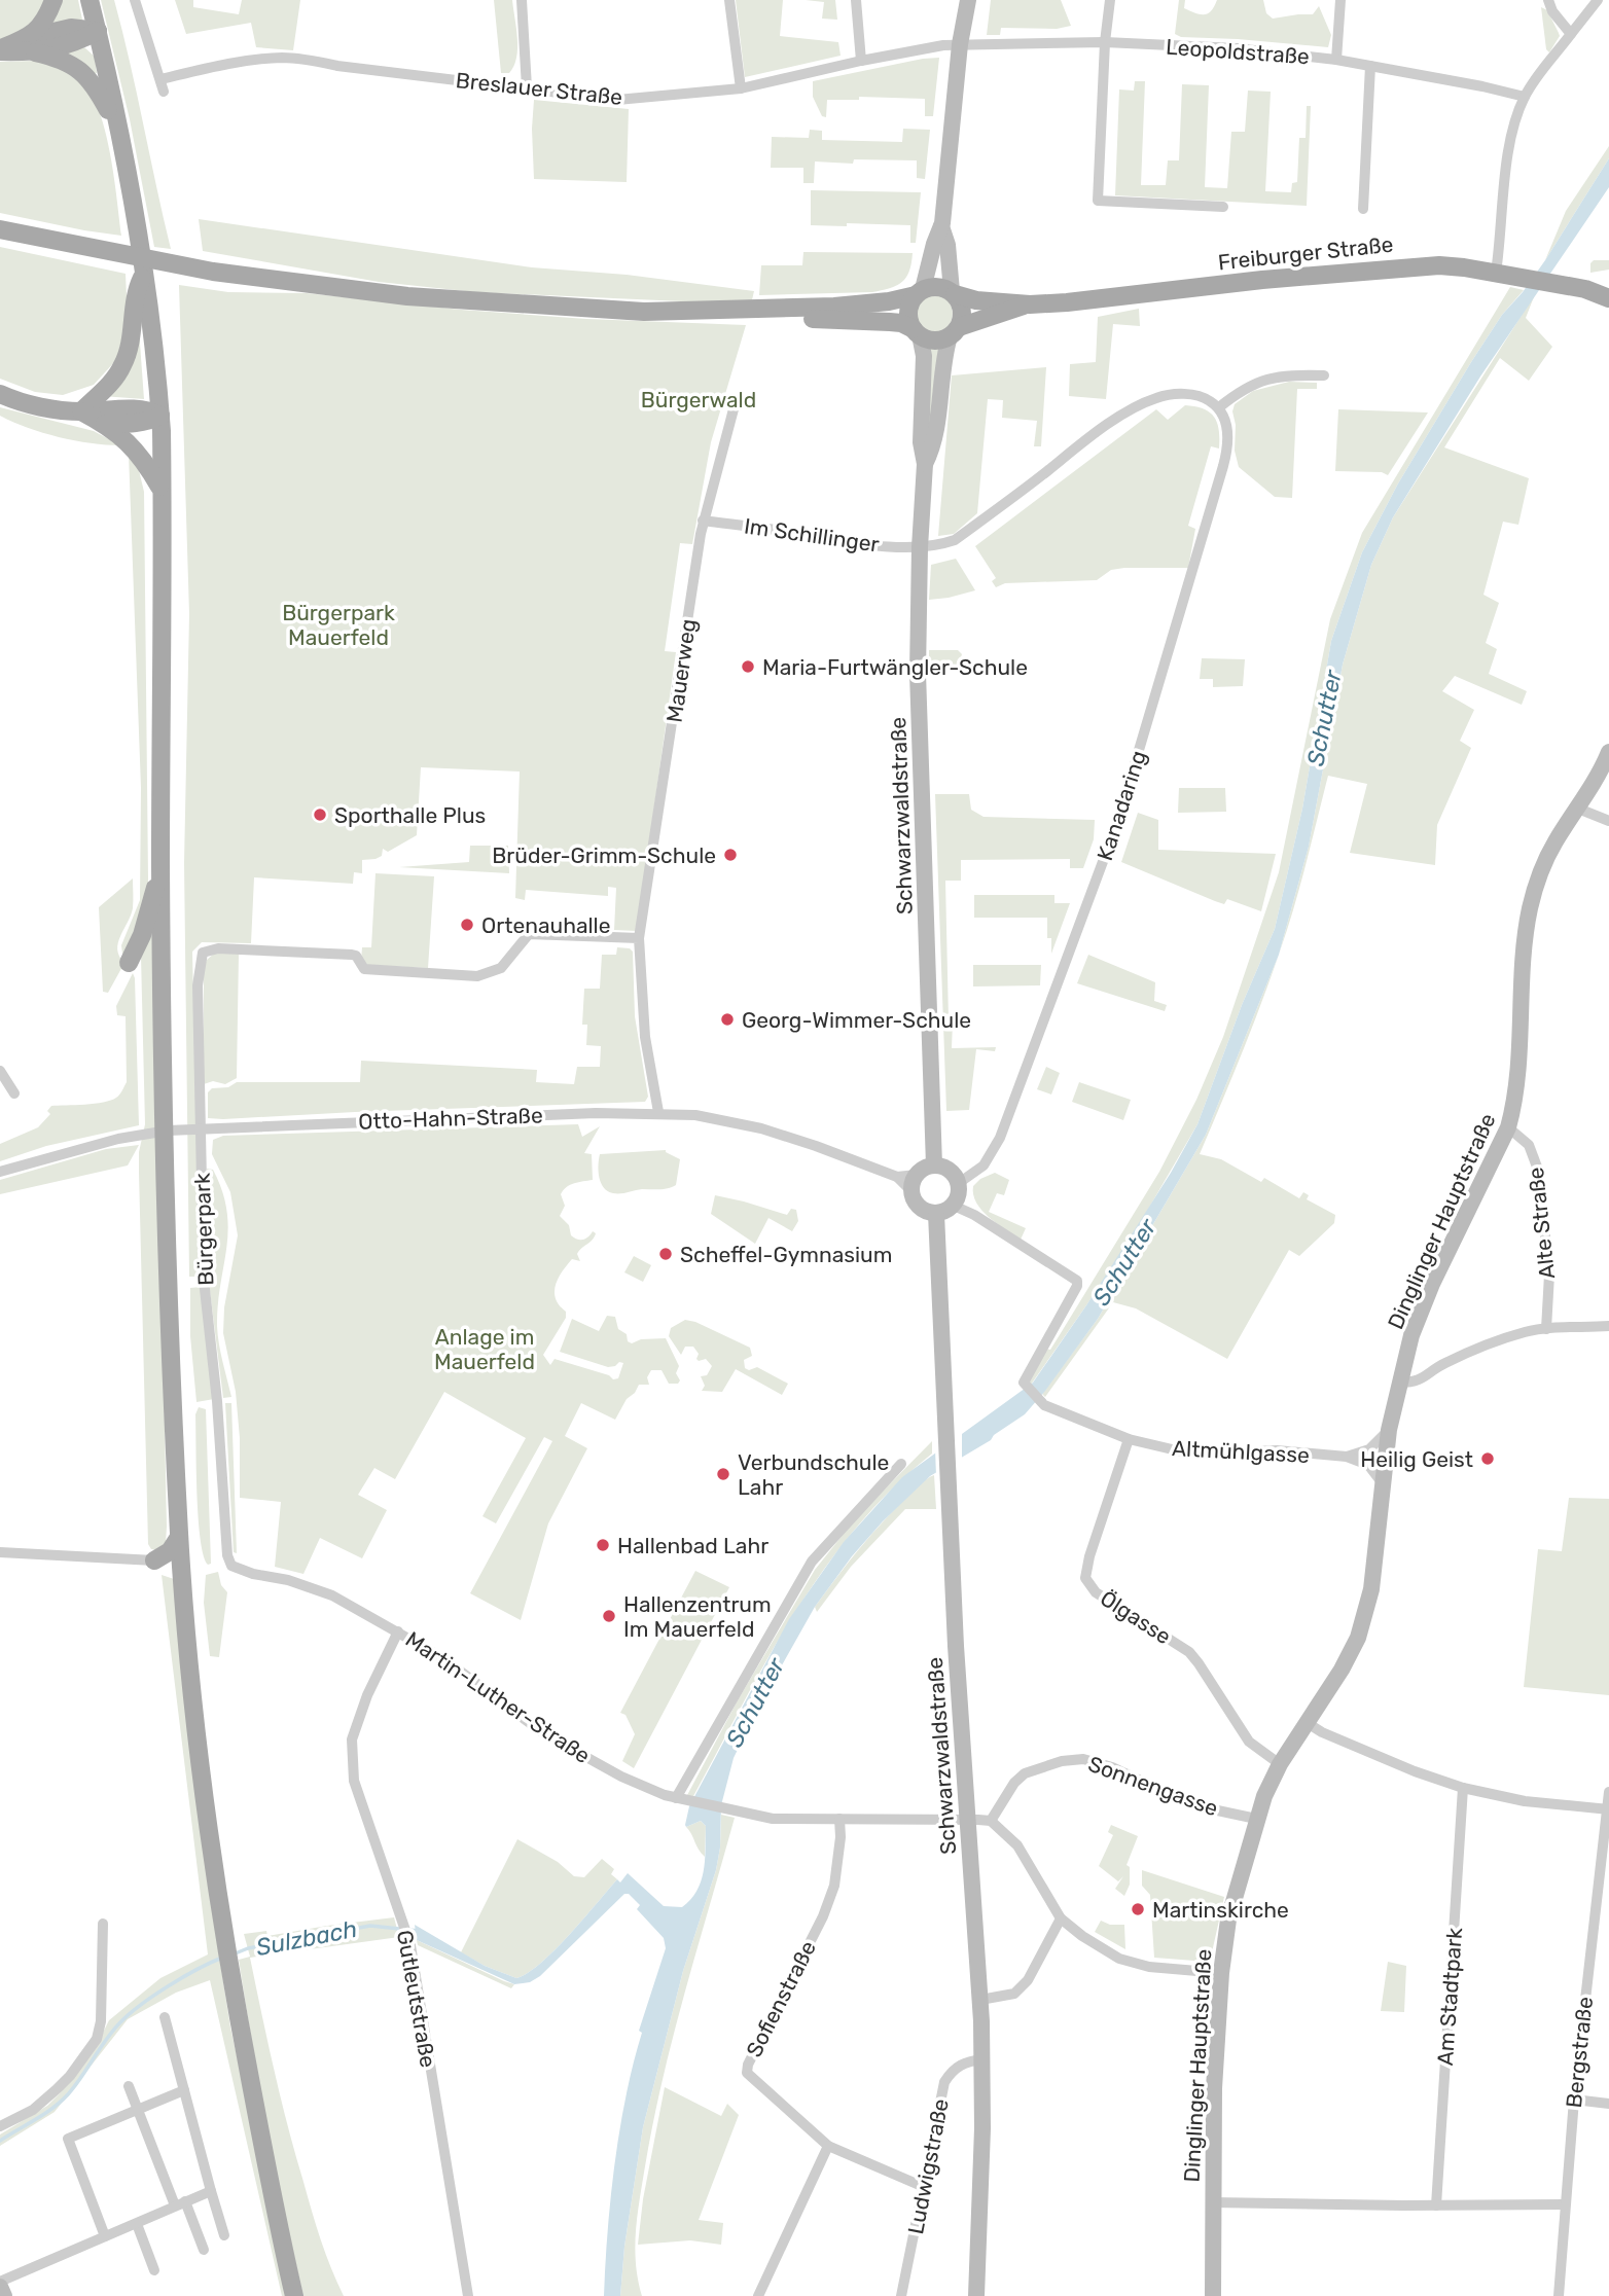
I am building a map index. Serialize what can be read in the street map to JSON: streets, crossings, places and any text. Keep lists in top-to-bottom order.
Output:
{
  "streets": {
    "main road": ["Freiburger Straße"],
    "street": [
      "Leopoldstraße",
      "Breslauer Straße",
      "Im Schillinger",
      "Mauerweg",
      "Kanadaring",
      "Schwarzwaldstraße",
      "Otto-Hahn-Straße",
      "Dinglinger Hauptstraße",
      "Alte Straße",
      "Bürgerpark",
      "Altmühlgasse",
      "Ölgasse",
      "Martin-Luther-Straße",
      "Sonnengasse",
      "Am Stadtpark",
      "Gutleutstraße",
      "Sofienstraße",
      "Bergstraße",
      "Ludwigstraße"
    ]
  },
  "crossings": [
    ["Leopoldstraße", "Breslauer Straße"],
    ["Freiburger Straße", "Schwarzwaldstraße"],
    ["Im Schillinger", "Mauerweg"],
    ["Im Schillinger", "Schwarzwaldstraße"],
    ["Mauerweg", "Otto-Hahn-Straße"],
    ["Mauerweg", "Bürgerpark"],
    ["Kanadaring", "Schwarzwaldstraße"],
    ["Kanadaring", "Otto-Hahn-Straße"],
    ["Kanadaring", "Altmühlgasse"],
    ["Schwarzwaldstraße", "Otto-Hahn-Straße"],
    ["Schwarzwaldstraße", "Altmühlgasse"],
    ["Schwarzwaldstraße", "Martin-Luther-Straße"],
    ["Schwarzwaldstraße", "Ludwigstraße"],
    ["Otto-Hahn-Straße", "Altmühlgasse"],
    ["Dinglinger Hauptstraße", "Alte Straße"],
    ["Dinglinger Hauptstraße", "Altmühlgasse"],
    ["Dinglinger Hauptstraße", "Ölgasse"],
    ["Dinglinger Hauptstraße", "Sonnengasse"],
    ["Bürgerpark", "Martin-Luther-Straße"],
    ["Altmühlgasse", "Ölgasse"],
    ["Martin-Luther-Straße", "Sonnengasse"],
    ["Martin-Luther-Straße", "Gutleutstraße"],
    ["Martin-Luther-Straße", "Sofienstraße"],
    ["Sofienstraße", "Ludwigstraße"]
  ],
  "water": ["Schutter", "Sulzbach"],
  "parks": ["Bürgerwald", "Bürgerpark Mauerfeld", "Anlage im Mauerfeld"],
  "places": [
    "Maria-Furtwängler-Schule",
    "Sporthalle Plus",
    "Brüder-Grimm-Schule",
    "Ortenauhalle",
    "Georg-Wimmer-Schule",
    "Scheffel-Gymnasium",
    "Heilig Geist",
    "Verbundschule Lahr",
    "Hallenbad Lahr",
    "Hallenzentrum Im Mauerfeld",
    "Martinskirche"
  ]
}
